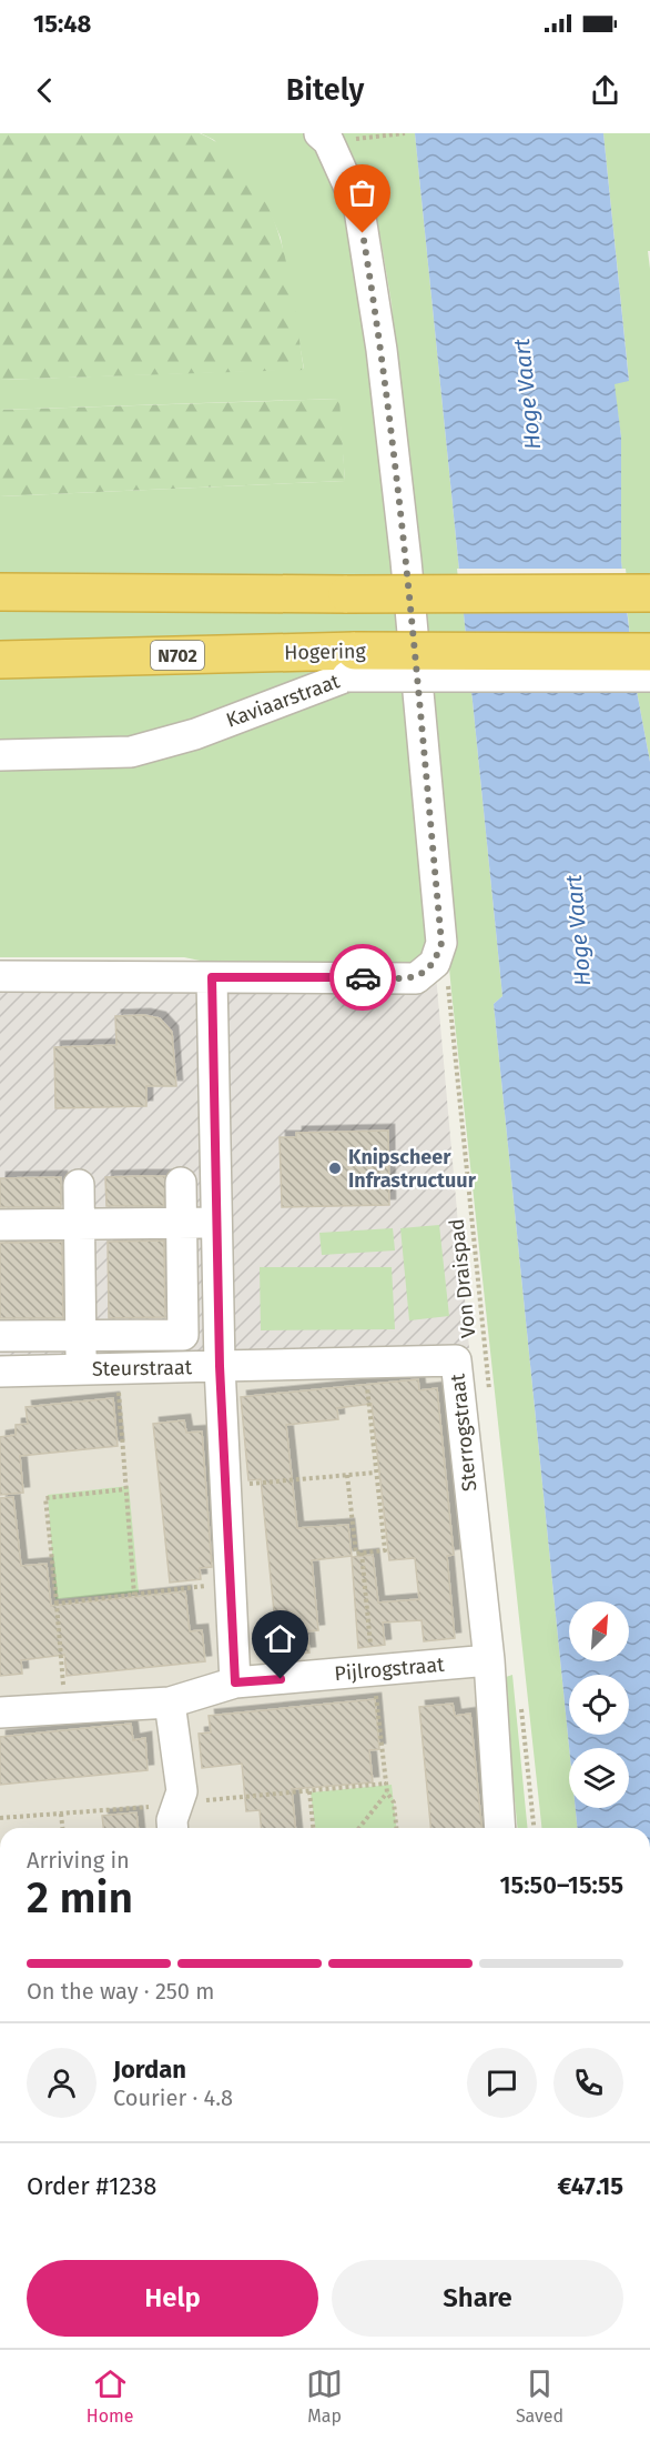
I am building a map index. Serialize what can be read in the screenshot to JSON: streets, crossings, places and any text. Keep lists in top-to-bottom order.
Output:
{
  "streets": {
    "highway": ["Hogering", "N702"],
    "street": [
      "Kaviaarstraat",
      "Steurstraat",
      "Sterrogstraat",
      "Pijlrogstraat"
    ],
    "path": ["Von Draispad"]
  },
  "crossings": [
    ["Hogering", "Kaviaarstraat"],
    ["Steurstraat", "Sterrogstraat"],
    ["Sterrogstraat", "Pijlrogstraat"]
  ],
  "water": ["Hoge Vaart"],
  "places": ["Knipscheer Infrastructuur"],
  "north": "top right",
  "page": {
    "status": "15:48",
    "header": "Bitely",
    "heading": ["2 min", "Arriving in", "15:50–15:55"],
    "panel": [
      "Jordan",
      "Courier · 4.8",
      "Order #1238",
      "€47.15"
    ],
    "bar": "On the way · 250 m",
    "buttons": ["Help", "Share"],
    "tabs": ["Home", "Map", "Saved"]
  }
}
